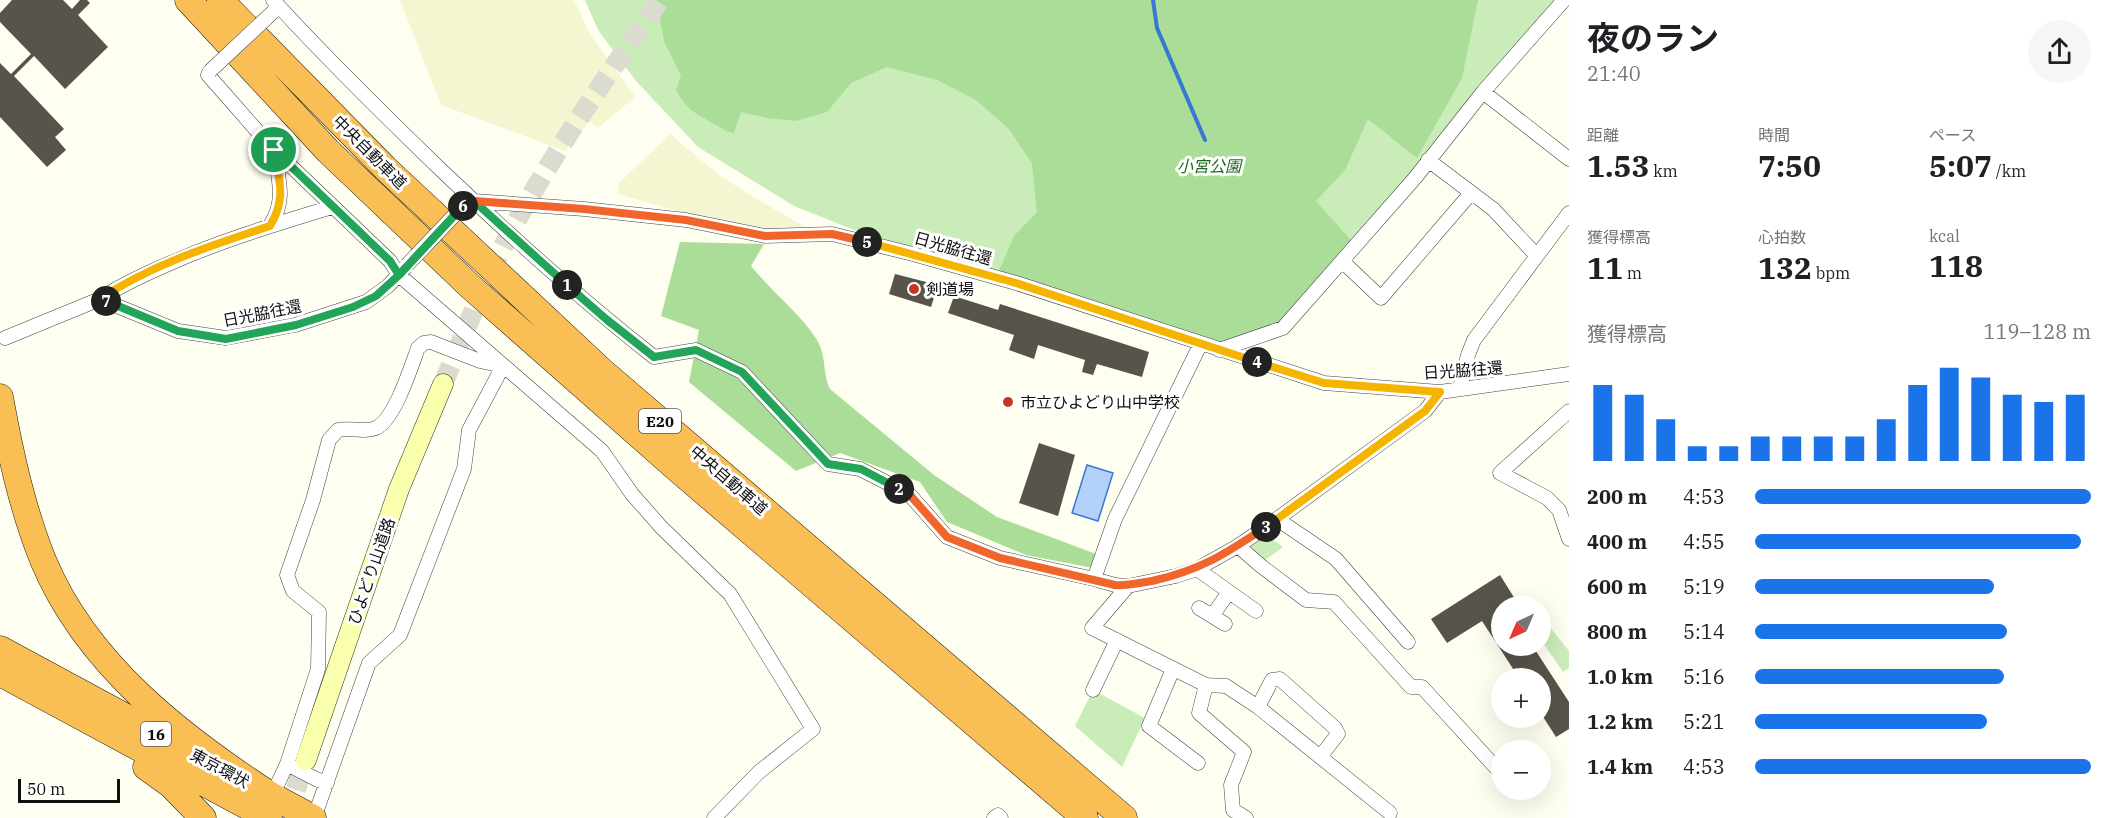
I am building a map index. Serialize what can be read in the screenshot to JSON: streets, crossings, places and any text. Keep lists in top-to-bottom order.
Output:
{
  "streets": {
    "highway": [
      "中央自動車道",
      "E20",
      "16",
      "東京環状"
    ],
    "street": ["日光脇往還", "ひよどり山道路"]
  },
  "parks": ["小宮公園"],
  "places": ["剣道場", "市立ひよどり山中学校"],
  "scale_bar": "50 m",
  "north": "bottom left",
  "page": {
    "heading": ["夜のラン", "21:40"],
    "stats": [
      ["距離", "1.53 km"],
      ["時間", "7:50"],
      ["ペース", "5:07 /km"],
      ["獲得標高", "11 m"],
      ["心拍数", "132 bpm"],
      ["kcal", "118"]
    ],
    "pins": [
      "6",
      "5",
      "1",
      "7",
      "4",
      "2",
      "3"
    ],
    "chart": ["獲得標高", "119–128 m"],
    "list": [
      {
        "name": "200 m",
        "note": "4:53"
      },
      {
        "name": "400 m",
        "note": "4:55"
      },
      {
        "name": "600 m",
        "note": "5:19"
      },
      {
        "name": "800 m",
        "note": "5:14"
      },
      {
        "name": "1.0 km",
        "note": "5:16"
      },
      {
        "name": "1.2 km",
        "note": "5:21"
      },
      {
        "name": "1.4 km",
        "note": "4:53"
      }
    ],
    "map_buttons": ["+", "−"],
    "scale": "50 m"
  }
}
